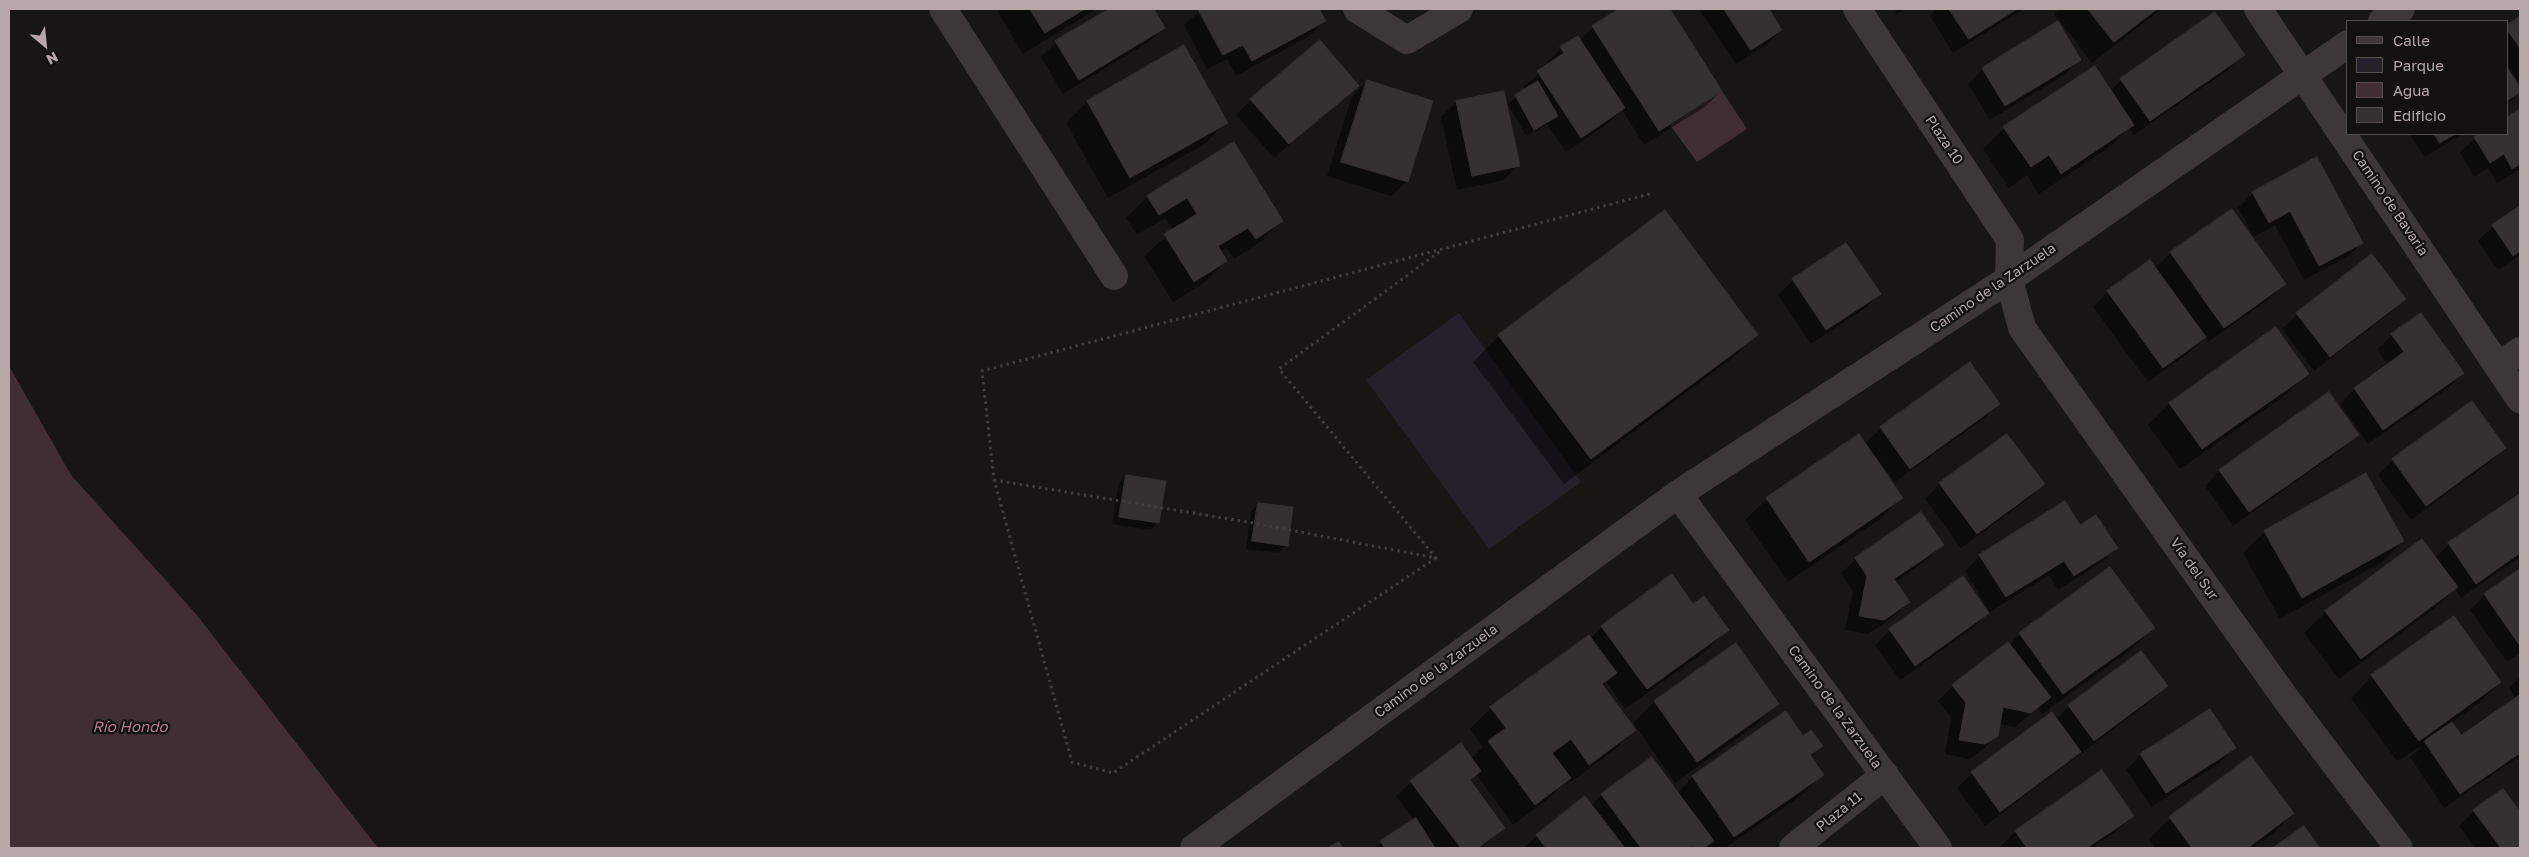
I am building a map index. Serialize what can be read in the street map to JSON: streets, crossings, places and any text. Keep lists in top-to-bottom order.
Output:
{
  "streets": {
    "street": [
      "Plaza 10",
      "Camino de Bavaria",
      "Camino de la Zarzuela",
      "Vía del Sur",
      "Plaza 11"
    ]
  },
  "crossings": [
    ["Plaza 10", "Camino de la Zarzuela"],
    ["Plaza 10", "Vía del Sur"],
    ["Camino de Bavaria", "Camino de la Zarzuela"],
    ["Camino de la Zarzuela", "Vía del Sur"],
    ["Camino de la Zarzuela", "Plaza 11"]
  ],
  "water": ["Río Hondo"],
  "legend": [
    "Calle",
    "Parque",
    "Agua",
    "Edificio"
  ],
  "north": "bottom right"
}
